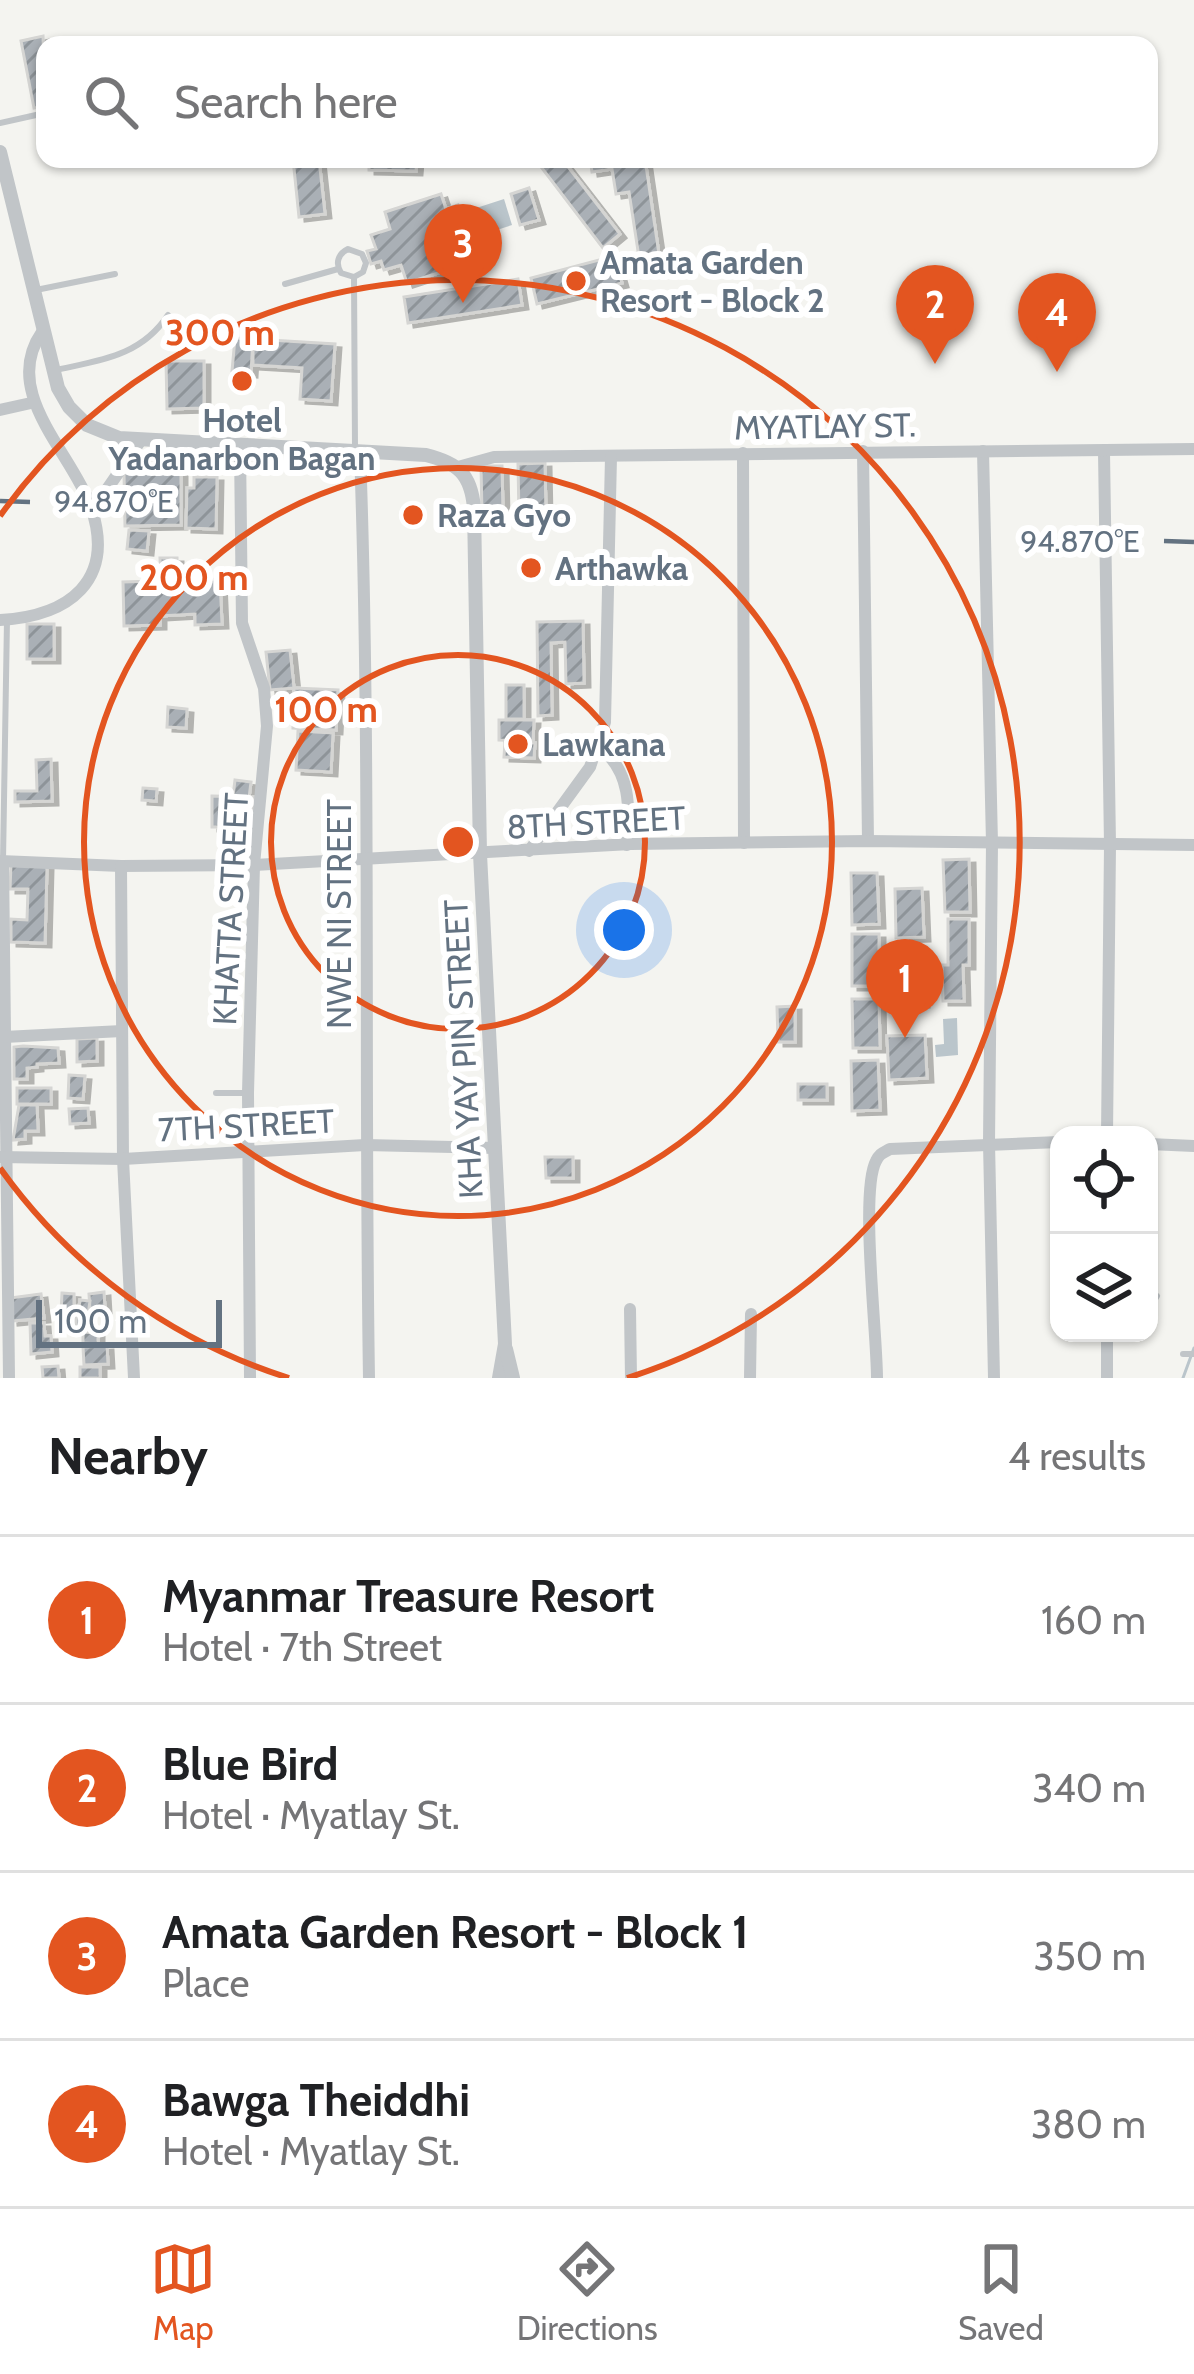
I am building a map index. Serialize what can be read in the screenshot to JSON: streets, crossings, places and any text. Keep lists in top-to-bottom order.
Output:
{
  "streets": {
    "street": [
      "MYATLAY ST.",
      "8TH STREET",
      "KHATTA STREET",
      "NWE NI STREET",
      "KHA YAY PIN STREET",
      "7TH STREET"
    ]
  },
  "crossings": [
    ["MYATLAY ST.", "KHA YAY PIN STREET"],
    ["8TH STREET", "KHATTA STREET"],
    ["8TH STREET", "NWE NI STREET"],
    ["8TH STREET", "KHA YAY PIN STREET"],
    ["KHATTA STREET", "7TH STREET"],
    ["NWE NI STREET", "7TH STREET"],
    ["KHA YAY PIN STREET", "7TH STREET"]
  ],
  "places": [
    "Amata Garden Resort - Block 2",
    "Hotel Yadanarbon Bagan",
    "Raza Gyo",
    "Arthawka",
    "Lawkana"
  ],
  "scale_bar": "100 m",
  "page": {
    "search": "Search here",
    "pins": [
      "3",
      "2",
      "4",
      "1"
    ],
    "scale": "100 m",
    "heading": ["Nearby", "4 results"],
    "list": [
      {
        "mark": "1",
        "name": "Myanmar Treasure Resort",
        "note": "Hotel · 7th Street",
        "value": "160 m"
      },
      {
        "mark": "2",
        "name": "Blue Bird",
        "note": "Hotel · Myatlay St.",
        "value": "340 m"
      },
      {
        "mark": "3",
        "name": "Amata Garden Resort - Block 1",
        "note": "Place",
        "value": "350 m"
      },
      {
        "mark": "4",
        "name": "Bawga Theiddhi",
        "note": "Hotel · Myatlay St.",
        "value": "380 m"
      }
    ],
    "nav": ["Map", "Directions", "Saved"]
  },
  "coordinates": ["94.870°E"],
  "rings": ["300 m", "200 m", "100 m"]
}
